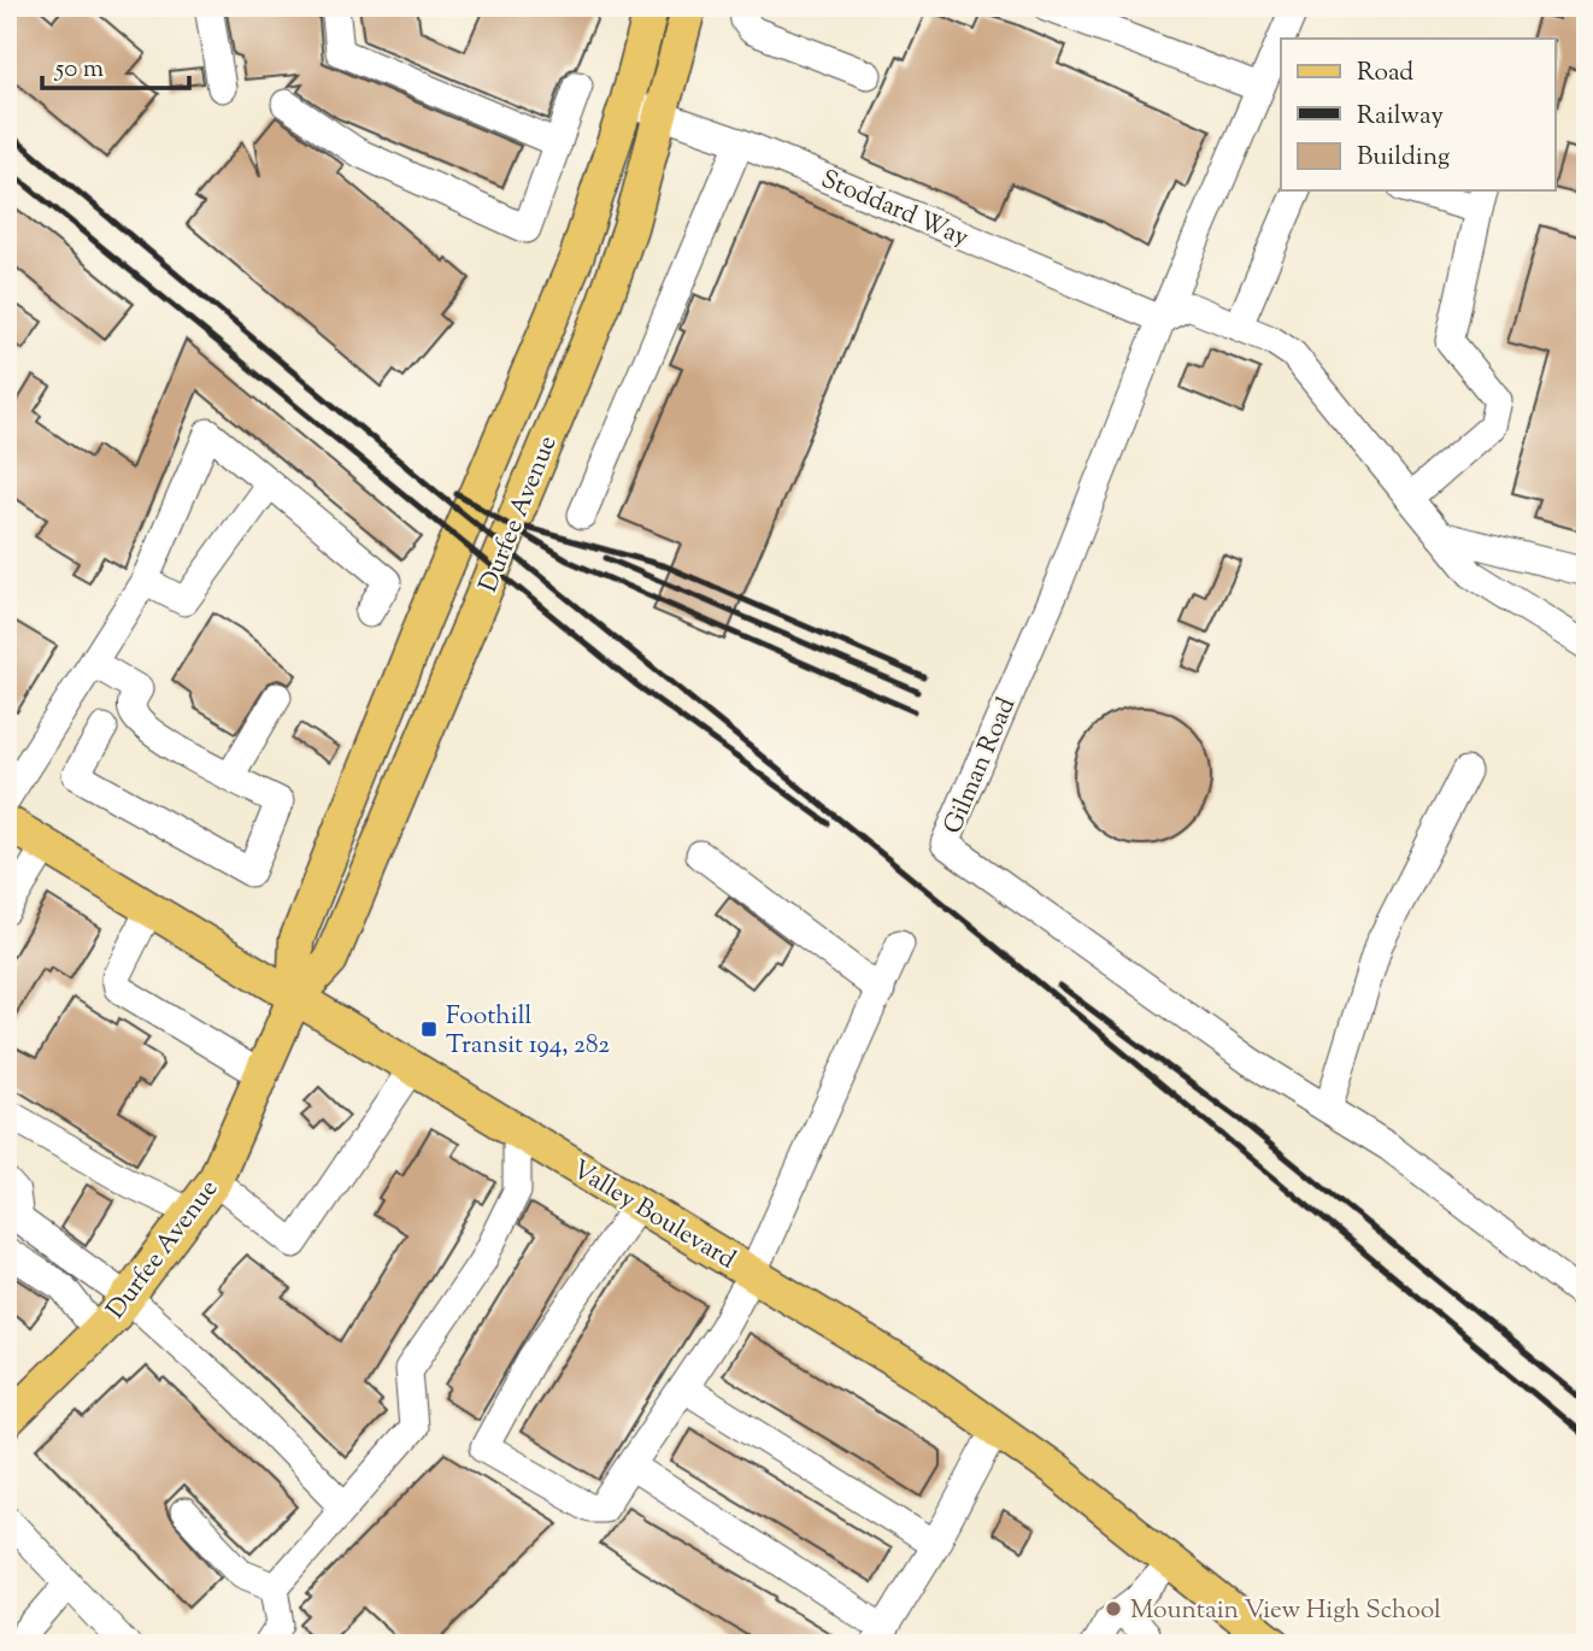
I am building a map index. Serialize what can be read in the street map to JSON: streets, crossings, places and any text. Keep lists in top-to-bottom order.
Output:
{
  "streets": {
    "main road": ["Durfee Avenue", "Valley Boulevard"],
    "street": ["Stoddard Way", "Gilman Road"]
  },
  "crossings": [
    ["Stoddard Way", "Durfee Avenue"],
    ["Stoddard Way", "Gilman Road"],
    ["Durfee Avenue", "Valley Boulevard"]
  ],
  "places": {
    "transit": ["Foothill Transit 194, 282"],
    "other": ["Mountain View High School"]
  },
  "legend": ["Road", "Railway", "Building"],
  "scale_bar": "50 m"
}
